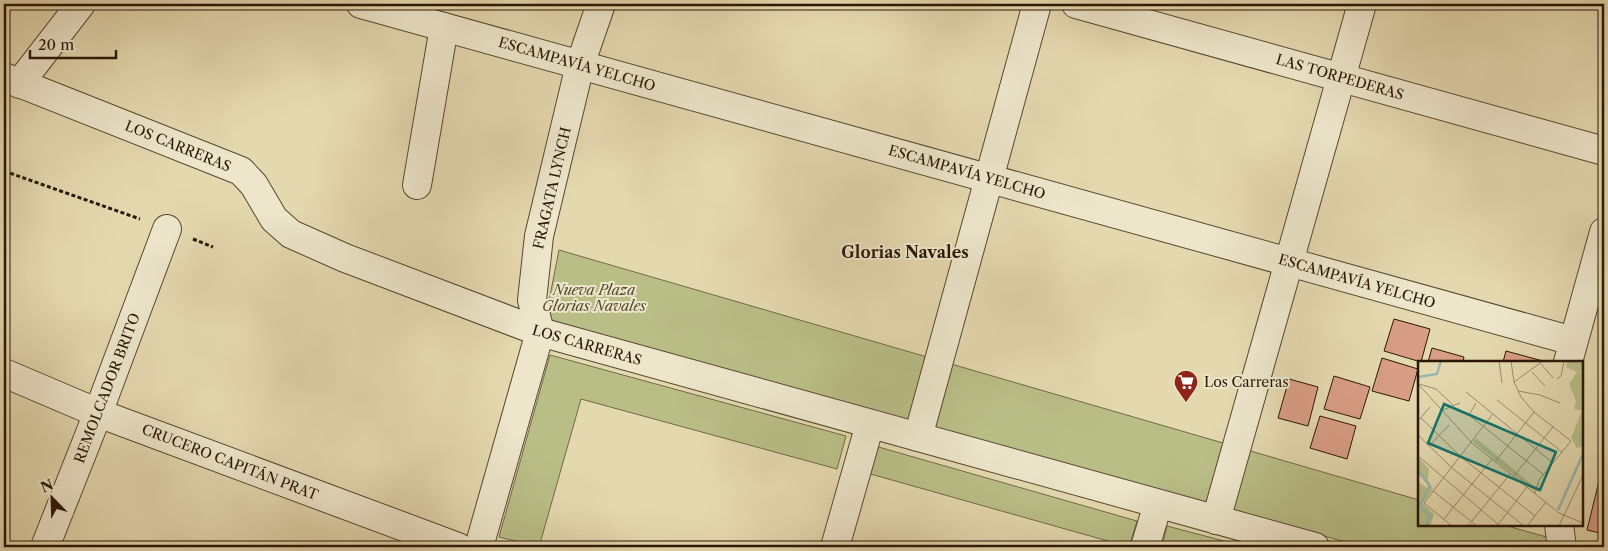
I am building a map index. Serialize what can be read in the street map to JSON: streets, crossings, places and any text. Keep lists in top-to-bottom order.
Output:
{
  "streets": {
    "street": [
      "ESCAMPAVÍA YELCHO",
      "LAS TORPEDERAS",
      "LOS CARRERAS",
      "FRAGATA LYNCH",
      "REMOLCADOR BRITO",
      "CRUCERO CAPITÁN PRAT"
    ]
  },
  "crossings": [
    ["ESCAMPAVÍA YELCHO", "FRAGATA LYNCH"],
    ["LOS CARRERAS", "FRAGATA LYNCH"],
    ["REMOLCADOR BRITO", "CRUCERO CAPITÁN PRAT"]
  ],
  "districts": ["Glorias Navales"],
  "parks": ["Nueva Plaza Glorias Navales"],
  "places": {
    "supermarket": ["Los Carreras"]
  },
  "scale_bar": "20 m",
  "north": "top left"
}
